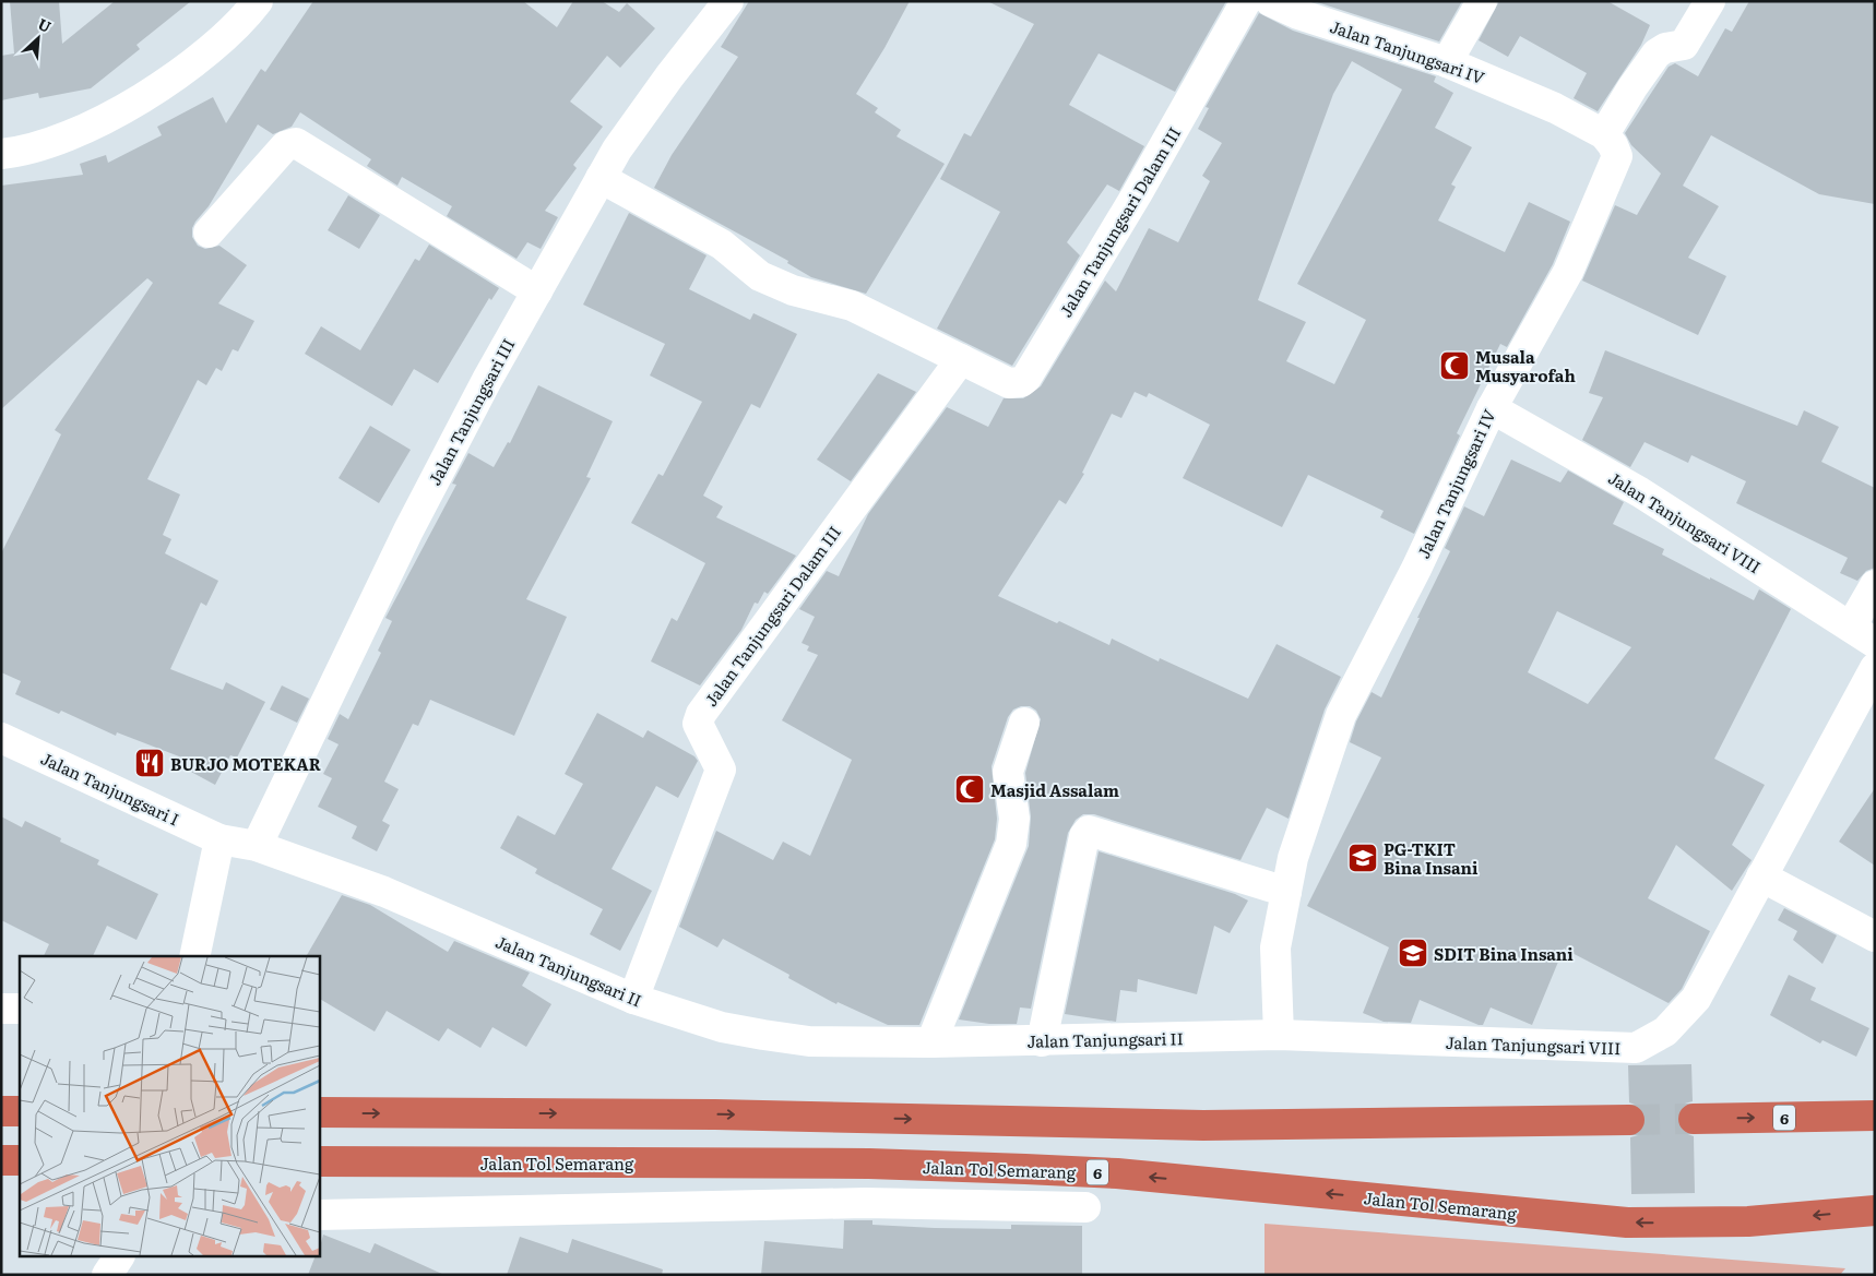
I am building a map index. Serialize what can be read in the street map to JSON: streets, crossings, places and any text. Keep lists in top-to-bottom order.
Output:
{
  "streets": {
    "highway": ["6", "Jalan Tol Semarang"],
    "street": [
      "Jalan Tanjungsari IV",
      "Jalan Tanjungsari Dalam III",
      "Jalan Tanjungsari III",
      "Jalan Tanjungsari VIII",
      "Jalan Tanjungsari I",
      "Jalan Tanjungsari II"
    ]
  },
  "crossings": [
    ["Jalan Tanjungsari IV", "Jalan Tanjungsari VIII"],
    ["Jalan Tanjungsari IV", "Jalan Tanjungsari II"],
    ["Jalan Tanjungsari Dalam III", "Jalan Tanjungsari III"],
    ["Jalan Tanjungsari Dalam III", "Jalan Tanjungsari II"],
    ["Jalan Tanjungsari III", "Jalan Tanjungsari II"],
    ["Jalan Tanjungsari VIII", "Jalan Tanjungsari II"],
    ["Jalan Tanjungsari I", "Jalan Tanjungsari II"]
  ],
  "places": {
    "mosque": ["Musala Musyarofah", "Masjid Assalam"],
    "restaurant": ["BURJO MOTEKAR"],
    "school or university": ["PG-TKIT Bina Insani", "SDIT Bina Insani"]
  },
  "north": "top right"
}
